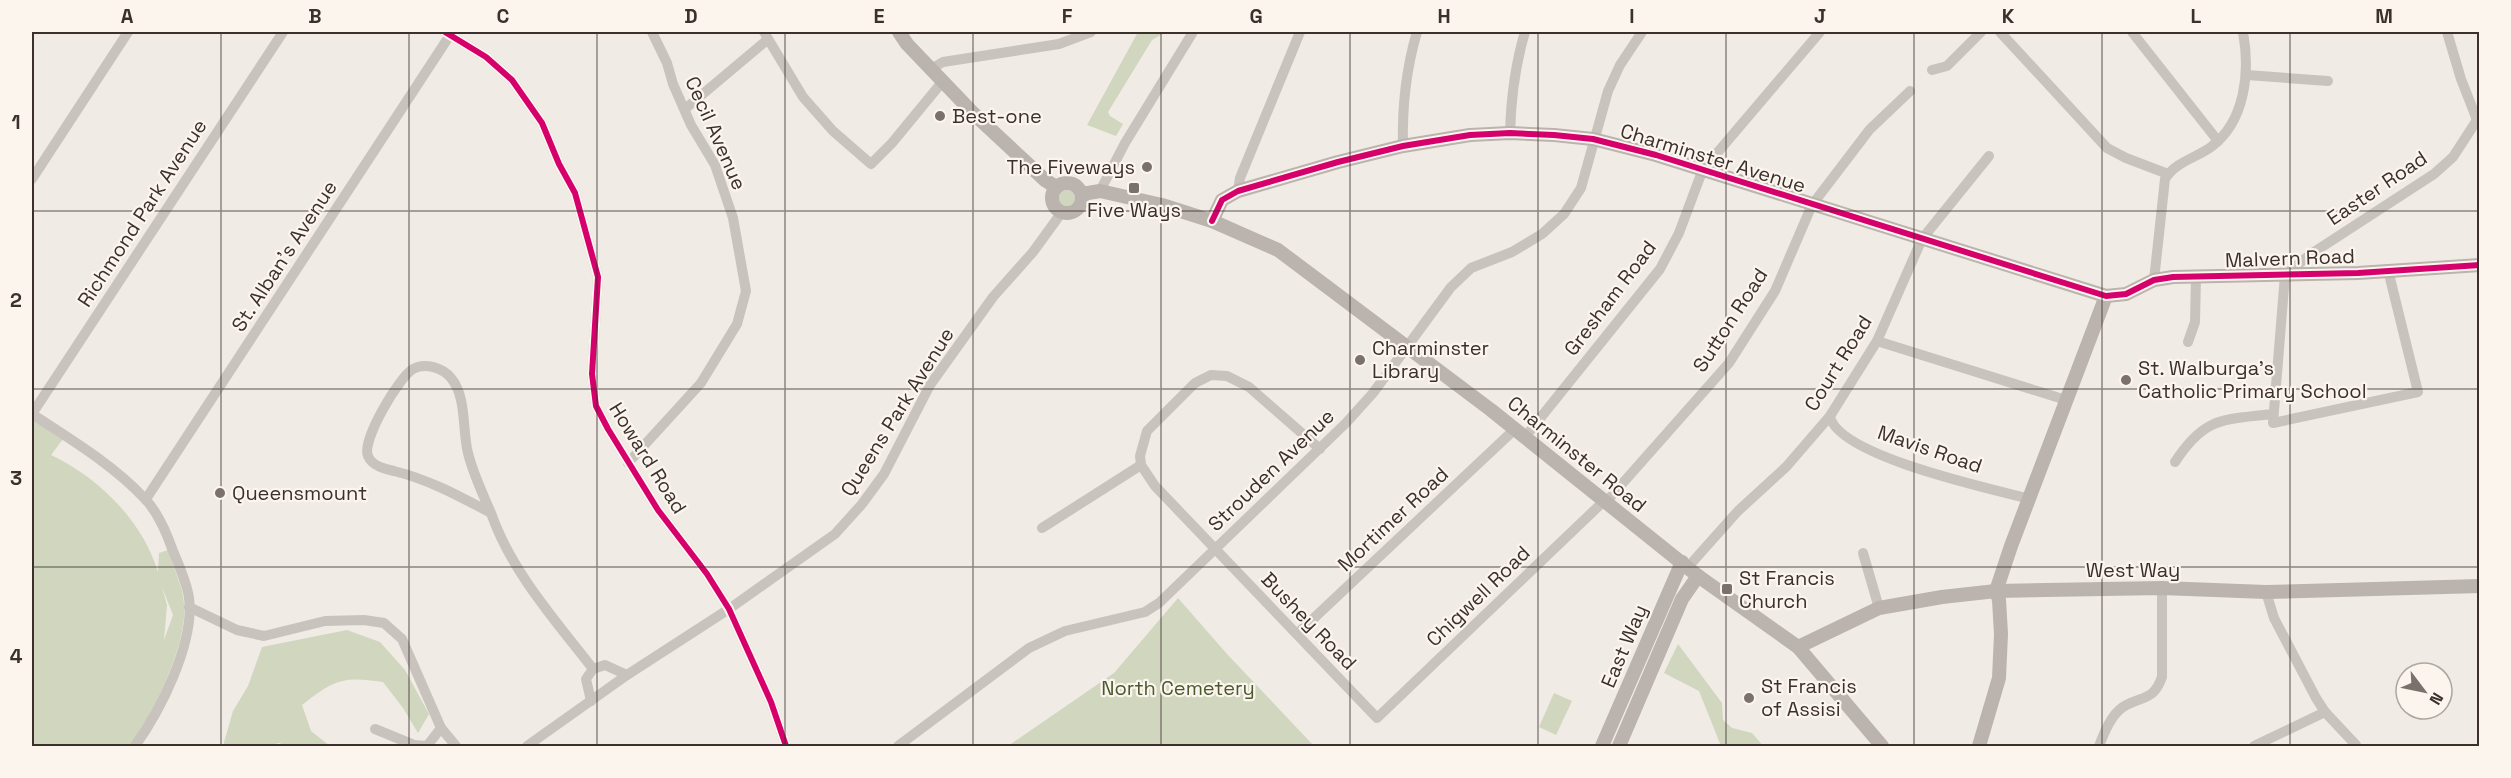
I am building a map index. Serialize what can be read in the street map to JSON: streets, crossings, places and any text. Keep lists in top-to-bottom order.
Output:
{
  "streets": {
    "street": [
      "Cecil Avenue",
      "Charminster Avenue",
      "Easter Road",
      "Richmond Park Avenue",
      "St. Alban's Avenue",
      "Malvern Road",
      "Gresham Road",
      "Sutton Road",
      "Court Road",
      "Queens Park Avenue",
      "Mavis Road",
      "Charminster Road",
      "Howard Road",
      "Strouden Avenue",
      "Mortimer Road",
      "West Way",
      "Chigwell Road",
      "Bushey Road",
      "East Way"
    ]
  },
  "crossings": [
    ["Cecil Avenue", "Howard Road"],
    ["Charminster Avenue", "Malvern Road"],
    ["Charminster Avenue", "Gresham Road"],
    ["Charminster Avenue", "Sutton Road"],
    ["Charminster Avenue", "Court Road"],
    ["Charminster Avenue", "Charminster Road"],
    ["Charminster Avenue", "Strouden Avenue"],
    ["Easter Road", "Malvern Road"],
    ["St. Alban's Avenue", "Howard Road"],
    ["Gresham Road", "Charminster Road"],
    ["Gresham Road", "Mortimer Road"],
    ["Sutton Road", "Charminster Road"],
    ["Sutton Road", "Chigwell Road"],
    ["Court Road", "Mavis Road"],
    ["Court Road", "Charminster Road"],
    ["Court Road", "East Way"],
    ["Queens Park Avenue", "Charminster Road"],
    ["Queens Park Avenue", "Howard Road"],
    ["Charminster Road", "Strouden Avenue"],
    ["Charminster Road", "Mortimer Road"],
    ["Charminster Road", "West Way"],
    ["Charminster Road", "Chigwell Road"],
    ["Charminster Road", "East Way"],
    ["Strouden Avenue", "Bushey Road"],
    ["Mortimer Road", "Bushey Road"],
    ["Chigwell Road", "Bushey Road"]
  ],
  "parks": ["North Cemetery"],
  "places": {
    "other": [
      "Best-one",
      "The Fiveways",
      "Charminster Library",
      "St. Walburga's Catholic Primary School",
      "Queensmount",
      "St Francis of Assisi"
    ],
    "transit": ["Five Ways", "St Francis Church"]
  },
  "north": "bottom right",
  "grid": {
    "columns": [
      "A",
      "B",
      "C",
      "D",
      "E",
      "F",
      "G",
      "H",
      "I",
      "J",
      "K",
      "L",
      "M"
    ],
    "rows": [
      "1",
      "2",
      "3",
      "4"
    ]
  }
}
